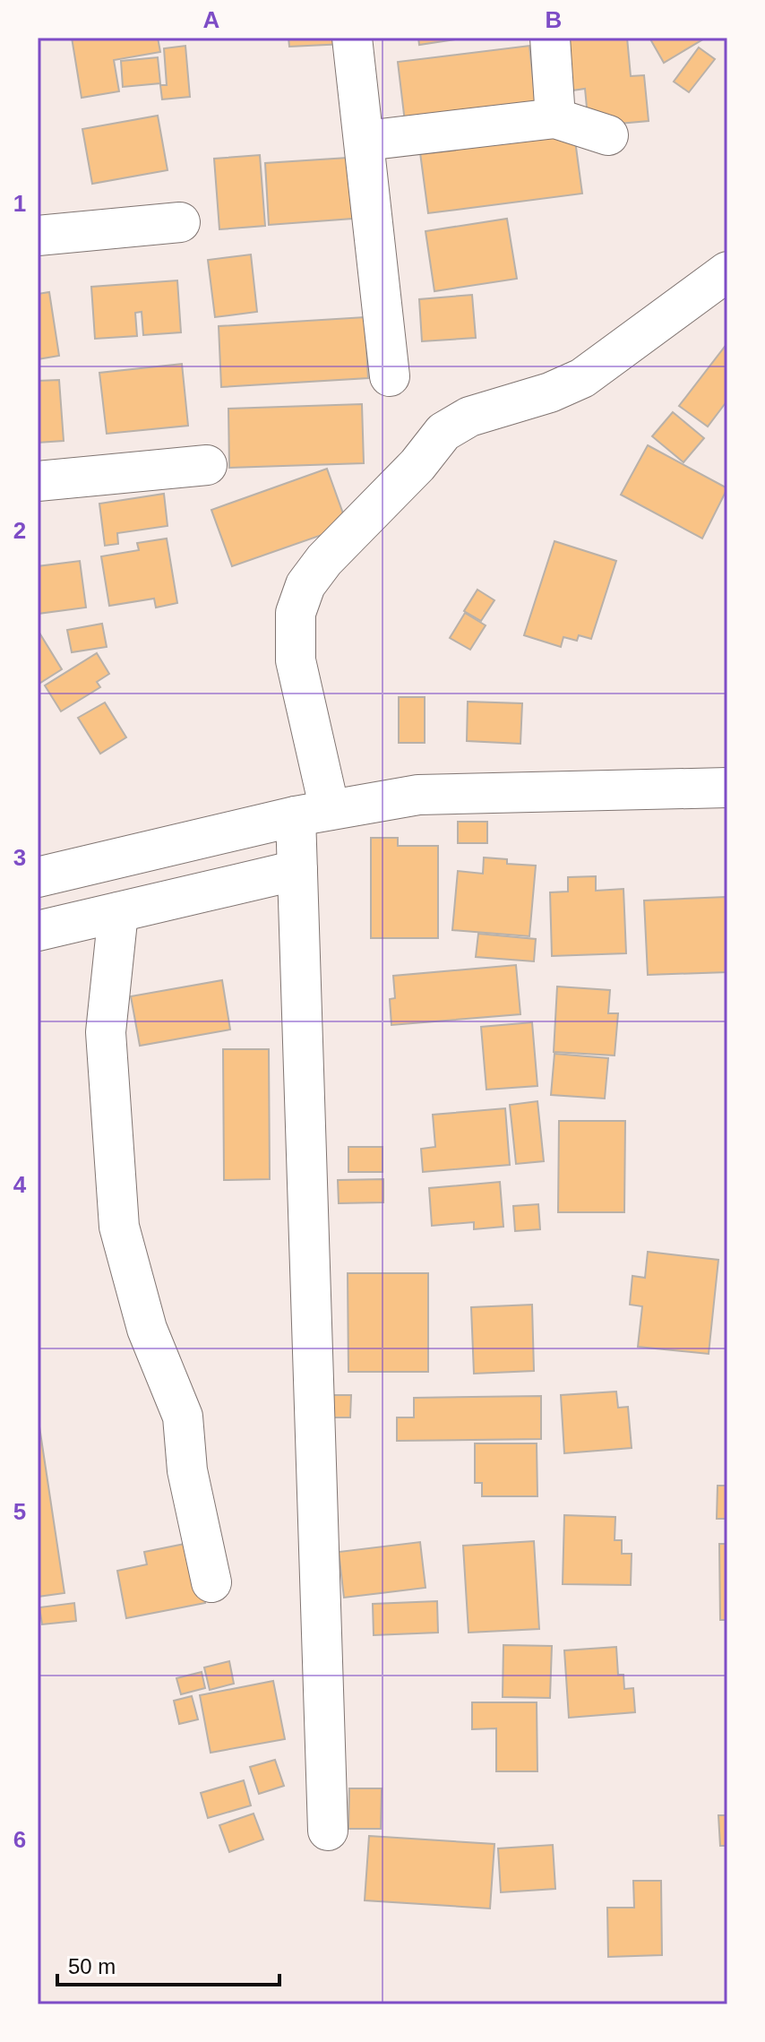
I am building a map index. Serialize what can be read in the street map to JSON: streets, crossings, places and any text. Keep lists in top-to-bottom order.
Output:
{
  "scale_bar": "50 m",
  "grid": {
    "columns": ["A", "B"],
    "rows": [
      "1",
      "2",
      "3",
      "4",
      "5",
      "6"
    ]
  }
}
